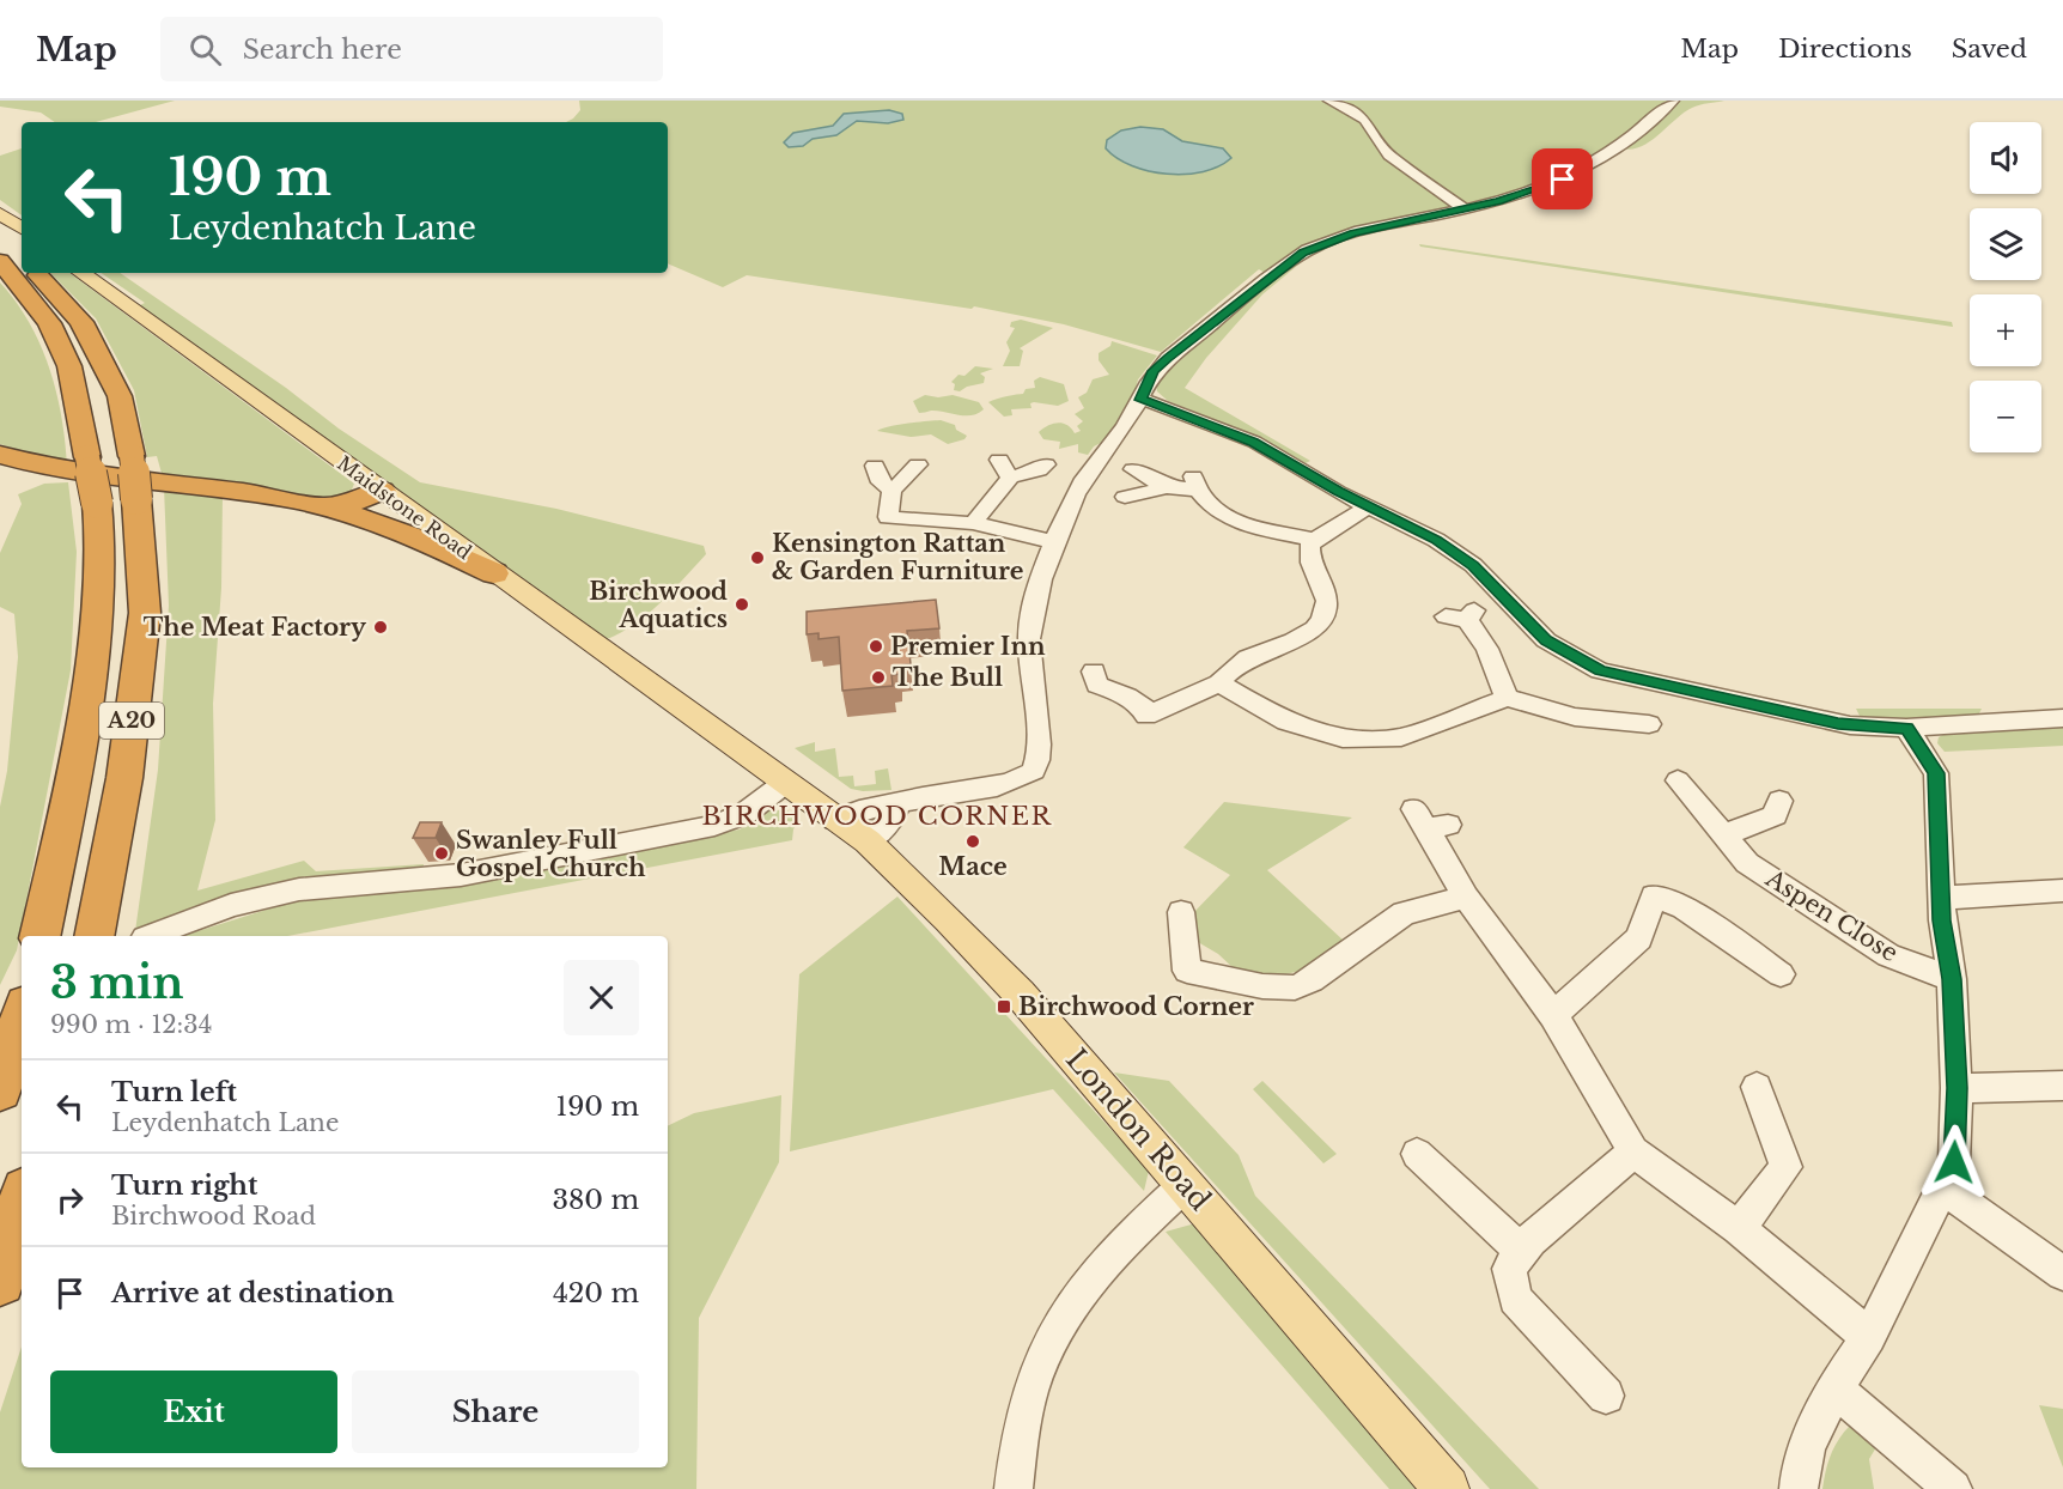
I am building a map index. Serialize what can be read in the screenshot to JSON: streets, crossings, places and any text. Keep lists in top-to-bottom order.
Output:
{
  "streets": {
    "highway": ["A20"],
    "main road": ["Maidstone Road", "London Road"],
    "street": ["Aspen Close"]
  },
  "crossings": [
    ["Maidstone Road", "London Road"]
  ],
  "districts": ["BIRCHWOOD CORNER"],
  "places": {
    "other": [
      "Kensington Rattan & Garden Furniture",
      "Birchwood Aquatics",
      "The Meat Factory",
      "Premier Inn",
      "The Bull",
      "Mace",
      "Swanley Full Gospel Church"
    ],
    "transit": ["Birchwood Corner"]
  },
  "page": {
    "header": "Map",
    "search": "Search here",
    "nav": ["Map", "Directions", "Saved"],
    "map_buttons": ["+", "−"],
    "turn": ["190 m", "Leydenhatch Lane"],
    "heading": ["3 min", "990 m · 12:34"],
    "list": [
      {
        "name": "Turn left",
        "note": "Leydenhatch Lane",
        "value": "190 m"
      },
      {
        "name": "Turn right",
        "note": "Birchwood Road",
        "value": "380 m"
      },
      {
        "name": "Arrive at destination",
        "value": "420 m"
      }
    ],
    "buttons": ["Exit", "Share"]
  }
}
